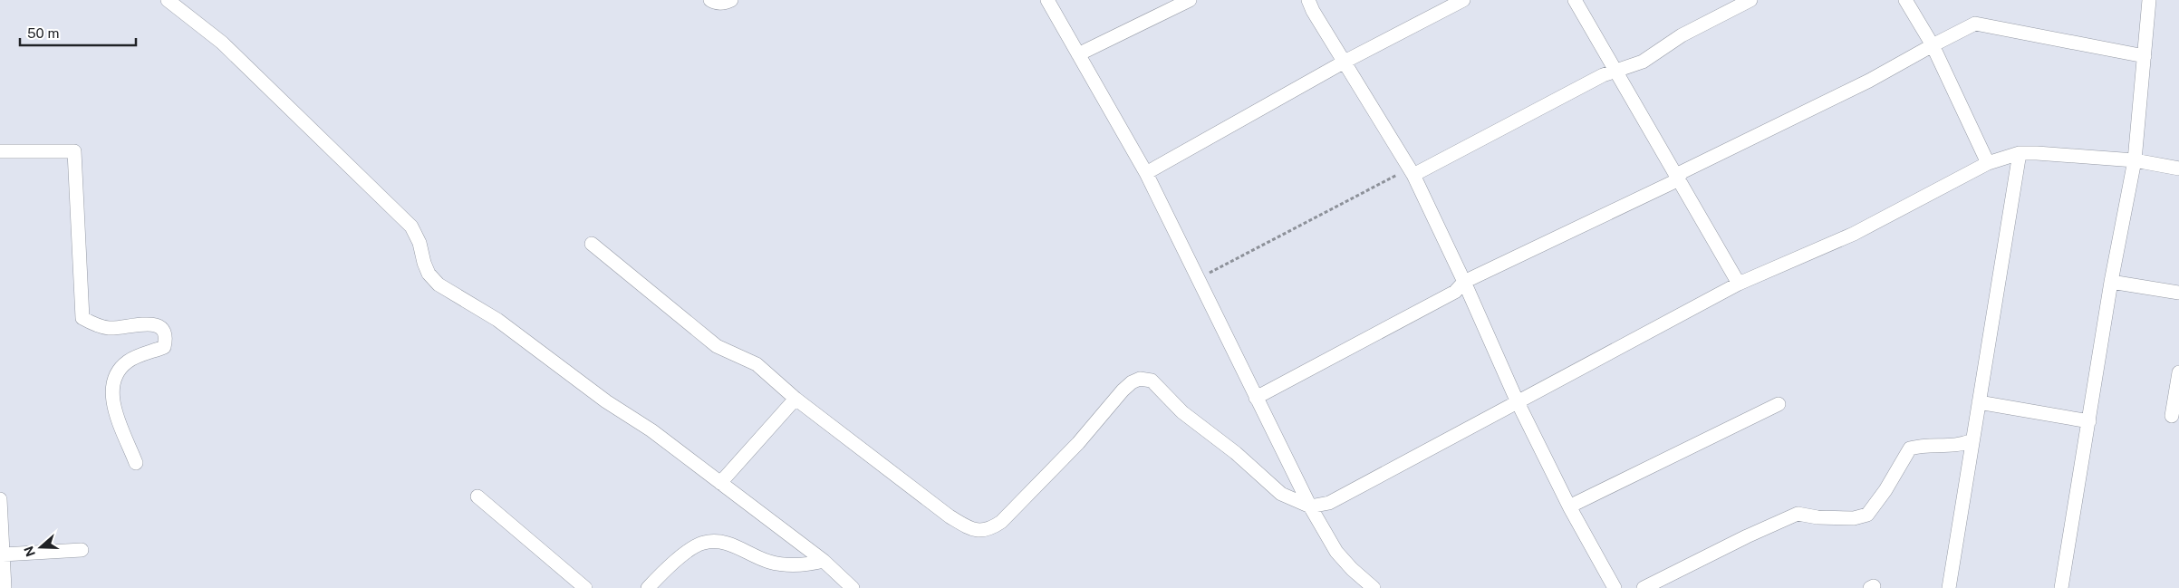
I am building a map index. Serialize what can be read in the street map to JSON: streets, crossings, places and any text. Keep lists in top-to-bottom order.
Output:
{
  "scale_bar": "50 m",
  "north": "left"
}
